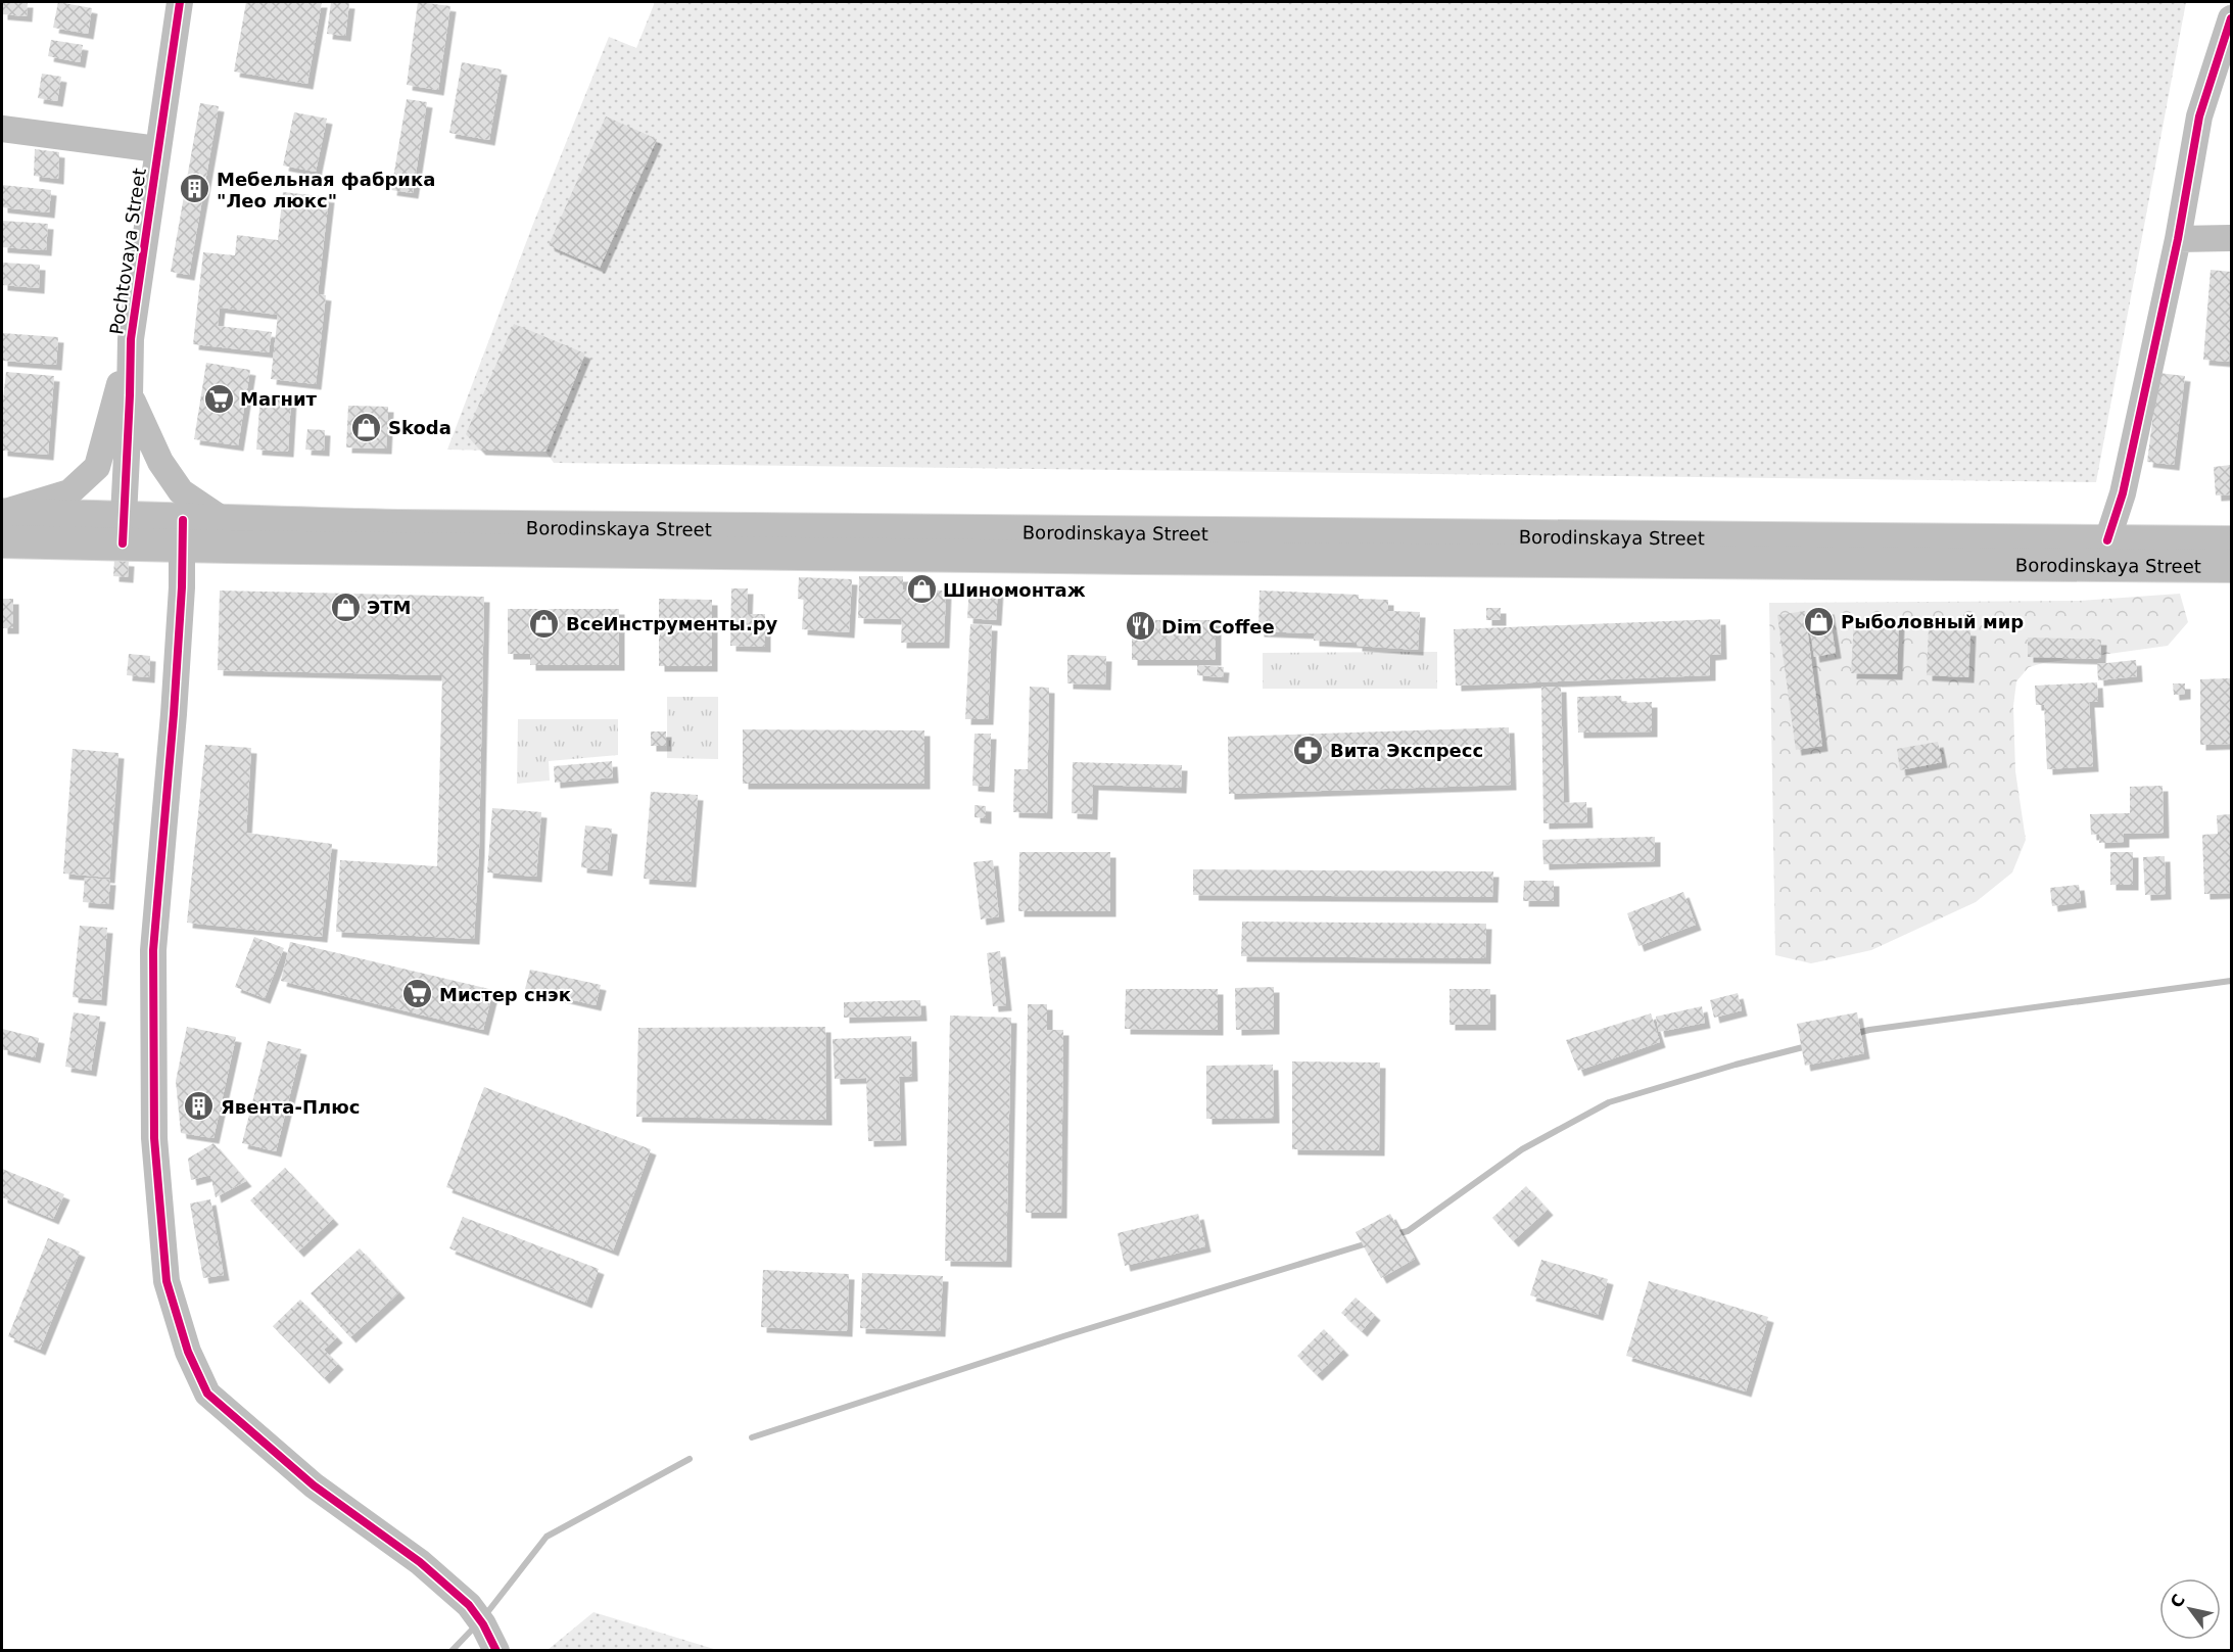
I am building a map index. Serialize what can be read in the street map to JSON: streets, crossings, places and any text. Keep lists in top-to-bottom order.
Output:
{
  "streets": {
    "main road": ["Borodinskaya Street"],
    "street": ["Pochtovaya Street"]
  },
  "crossings": [
    ["Pochtovaya Street", "Borodinskaya Street"]
  ],
  "places": {
    "building": ["Мебельная фабрика \"Лео люкс\"", "Явента-Плюс"],
    "supermarket": ["Магнит", "Мистер снэк"],
    "shop": [
      "Skoda",
      "Шиномонтаж",
      "ЭТМ",
      "Рыболовный мир",
      "ВсеИнструменты.ру"
    ],
    "restaurant": ["Dim Coffee"],
    "pharmacy": ["Вита Экспресс"]
  },
  "north": "top left"
}
